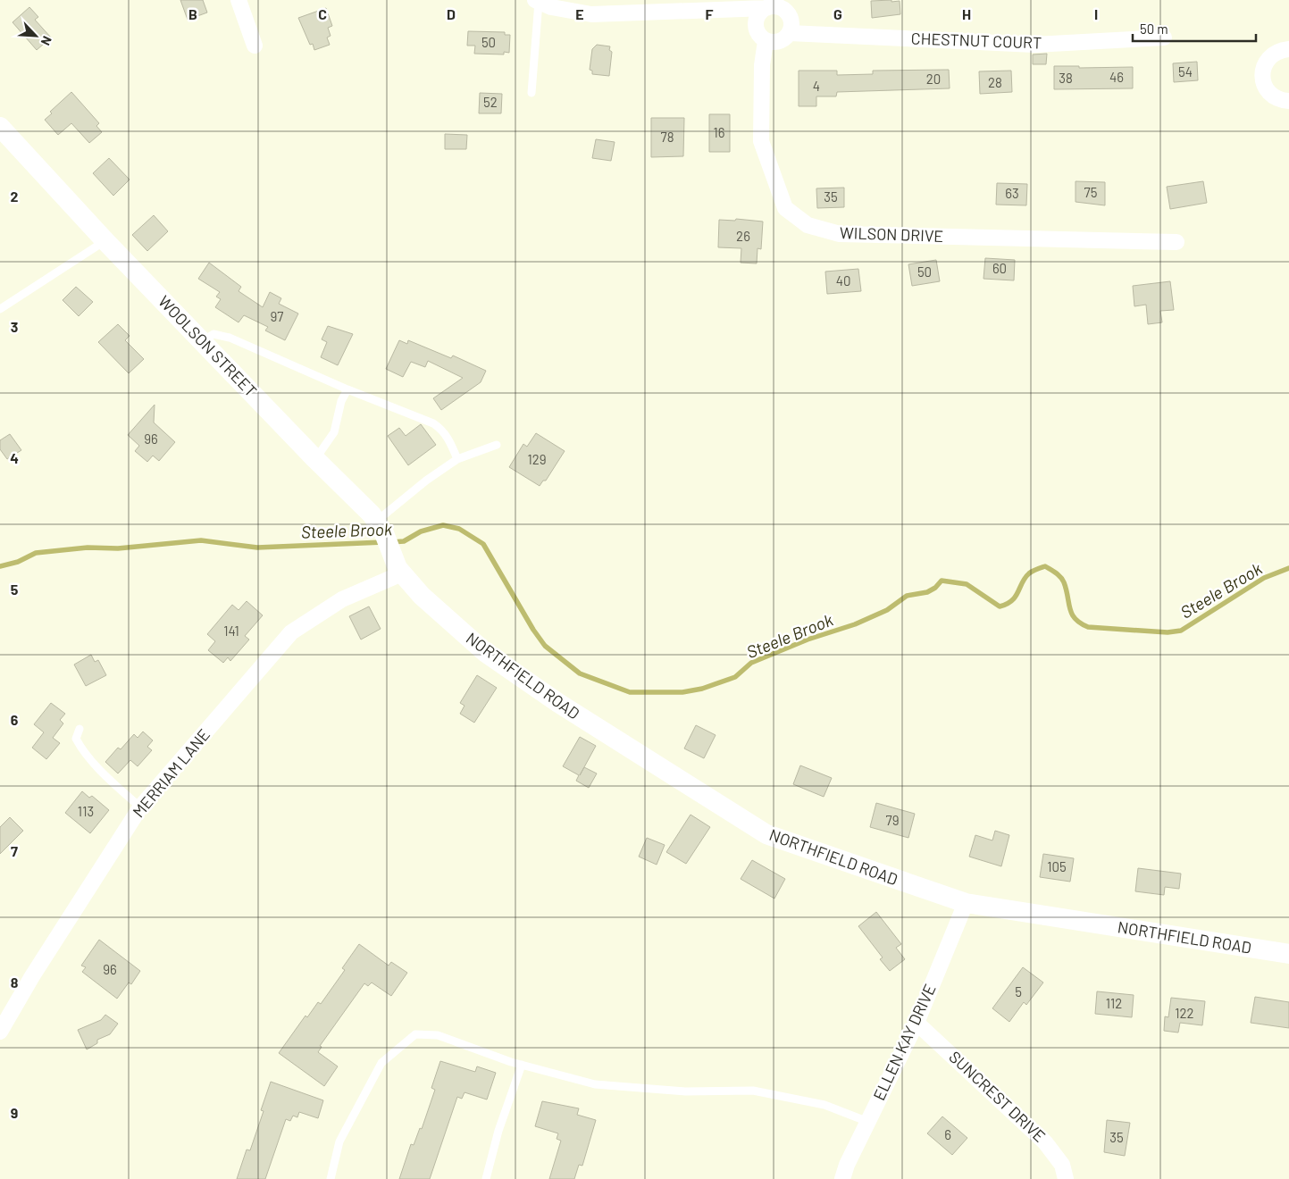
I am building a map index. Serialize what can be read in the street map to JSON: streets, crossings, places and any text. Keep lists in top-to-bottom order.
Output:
{
  "streets": {
    "street": [
      "CHESTNUT COURT",
      "WILSON DRIVE",
      "WOOLSON STREET",
      "NORTHFIELD ROAD",
      "MERRIAM LANE",
      "ELLEN KAY DRIVE",
      "SUNCREST DRIVE"
    ]
  },
  "crossings": [
    ["CHESTNUT COURT", "WILSON DRIVE"],
    ["WOOLSON STREET", "NORTHFIELD ROAD"],
    ["WOOLSON STREET", "MERRIAM LANE"],
    ["NORTHFIELD ROAD", "MERRIAM LANE"],
    ["NORTHFIELD ROAD", "ELLEN KAY DRIVE"],
    ["ELLEN KAY DRIVE", "SUNCREST DRIVE"]
  ],
  "water": ["Steele Brook"],
  "house_numbers": [
    "50",
    "54",
    "46",
    "38",
    "20",
    "28",
    "4",
    "52",
    "16",
    "78",
    "75",
    "63",
    "35",
    "26",
    "60",
    "50",
    "40",
    "97",
    "96",
    "129",
    "141",
    "113",
    "79",
    "105",
    "96",
    "5",
    "112",
    "122",
    "6",
    "35"
  ],
  "scale_bar": "50 m",
  "north": "bottom right",
  "grid": {
    "columns": [
      "B",
      "C",
      "D",
      "E",
      "F",
      "G",
      "H",
      "I"
    ],
    "rows": [
      "2",
      "3",
      "4",
      "5",
      "6",
      "7",
      "8",
      "9"
    ]
  }
}
